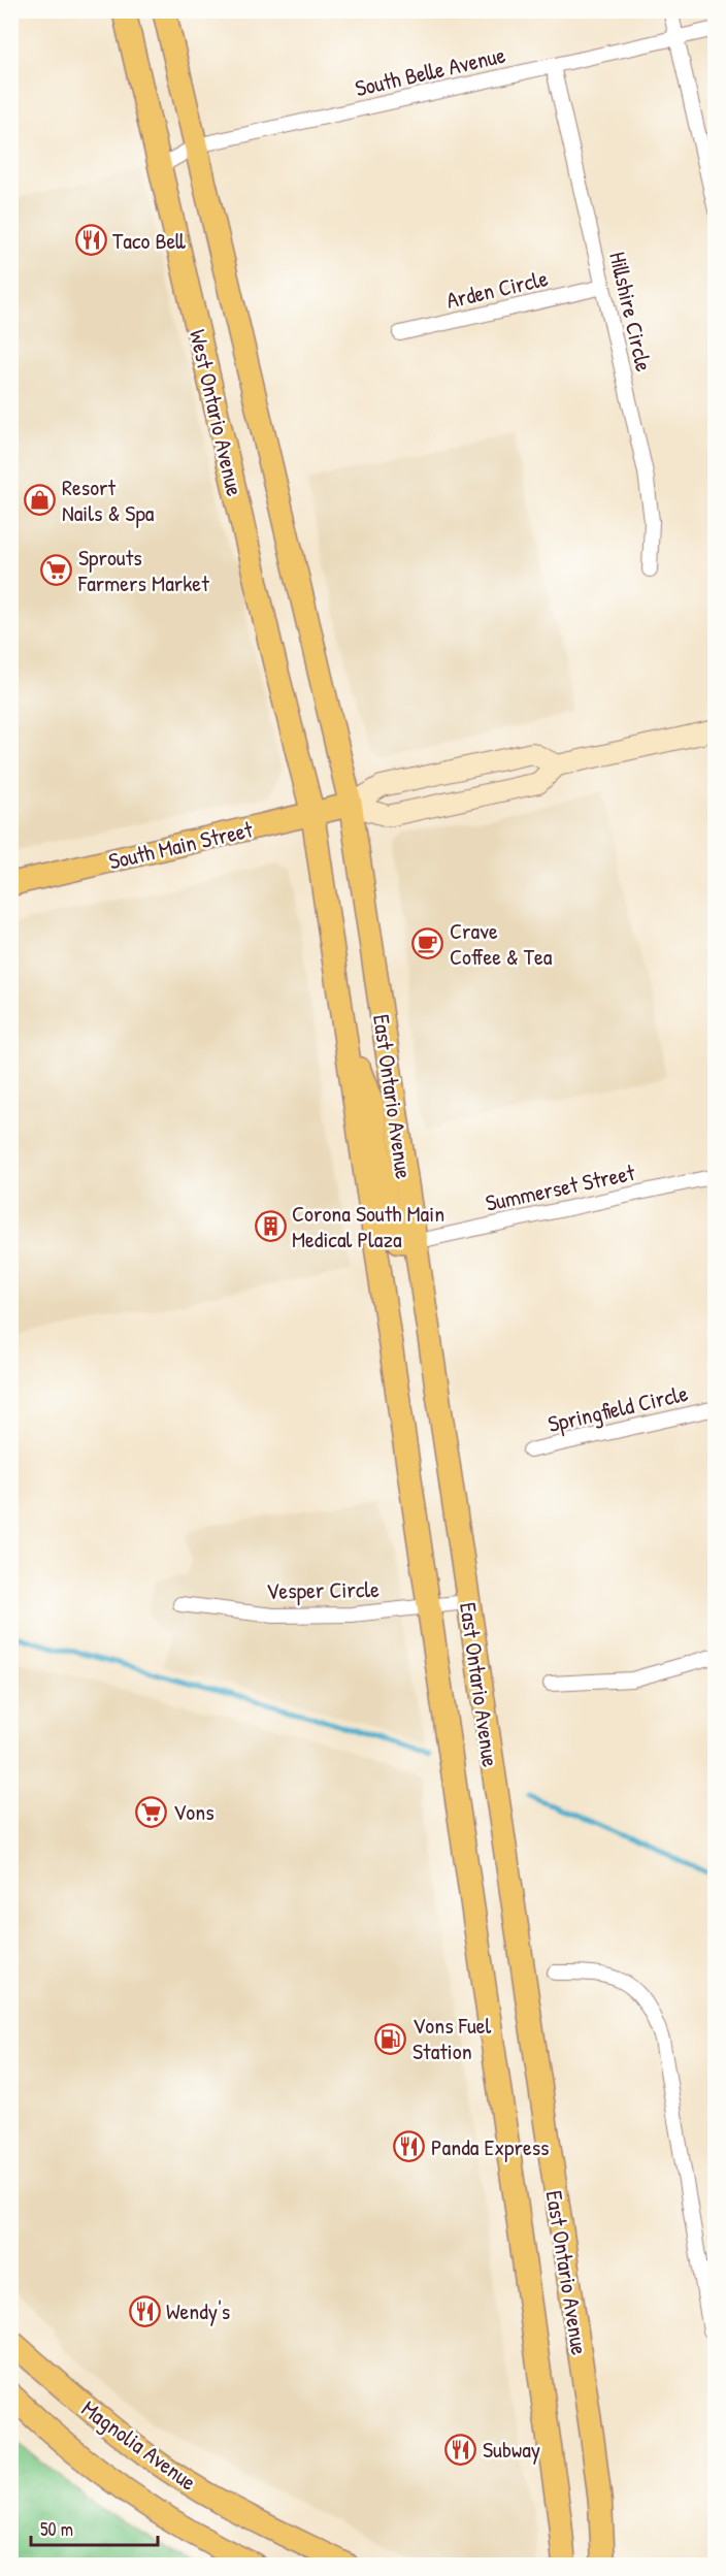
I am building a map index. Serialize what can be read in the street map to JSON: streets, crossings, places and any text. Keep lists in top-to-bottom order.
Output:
{
  "streets": {
    "main road": [
      "West Ontario Avenue",
      "South Main Street",
      "East Ontario Avenue",
      "Magnolia Avenue"
    ],
    "street": [
      "South Belle Avenue",
      "Arden Circle",
      "Hillshire Circle",
      "Summerset Street",
      "Springfield Circle",
      "Vesper Circle"
    ]
  },
  "crossings": [
    ["South Belle Avenue", "Hillshire Circle"],
    ["South Belle Avenue", "West Ontario Avenue"],
    ["Arden Circle", "Hillshire Circle"],
    ["West Ontario Avenue", "South Main Street"],
    ["West Ontario Avenue", "East Ontario Avenue"],
    ["South Main Street", "East Ontario Avenue"],
    ["East Ontario Avenue", "Summerset Street"],
    ["East Ontario Avenue", "Vesper Circle"]
  ],
  "places": {
    "restaurant": [
      "Taco Bell",
      "Panda Express",
      "Wendy's",
      "Subway"
    ],
    "shop": ["Resort Nails & Spa"],
    "supermarket": ["Sprouts Farmers Market", "Vons"],
    "cafe": ["Crave Coffee & Tea"],
    "building": ["Corona South Main Medical Plaza"],
    "fuel station": ["Vons Fuel Station"]
  },
  "scale_bar": "50 m"
}
